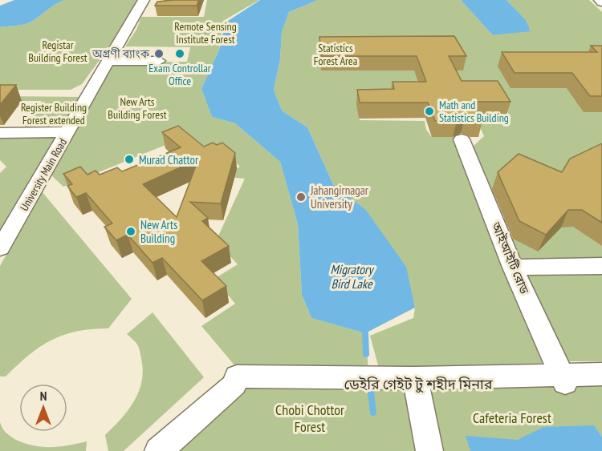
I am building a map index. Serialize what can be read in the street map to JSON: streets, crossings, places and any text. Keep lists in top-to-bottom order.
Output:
{
  "streets": {
    "street": ["University Main Road", "আইআইটি রোড", "ডেইরি গেইট টু শহীদ মিনার"]
  },
  "crossings": [
    ["আইআইটি রোড", "ডেইরি গেইট টু শহীদ মিনার"]
  ],
  "water": ["Migratory Bird Lake"],
  "parks": [
    "Remote Sensing Institute Forest",
    "Registar Building Forest",
    "Statistics Forest Area",
    "New Arts Building Forest",
    "Register Building Forest extended",
    "Chobi Chottor Forest",
    "Cafeteria Forest"
  ],
  "places": [
    "অগ্রণী ব্যাংক",
    "Exam Controllar Office",
    "Math and Statistics Building",
    "Murad Chattor",
    "Jahangirnagar University",
    "New Arts Building"
  ],
  "north": "top"
}
